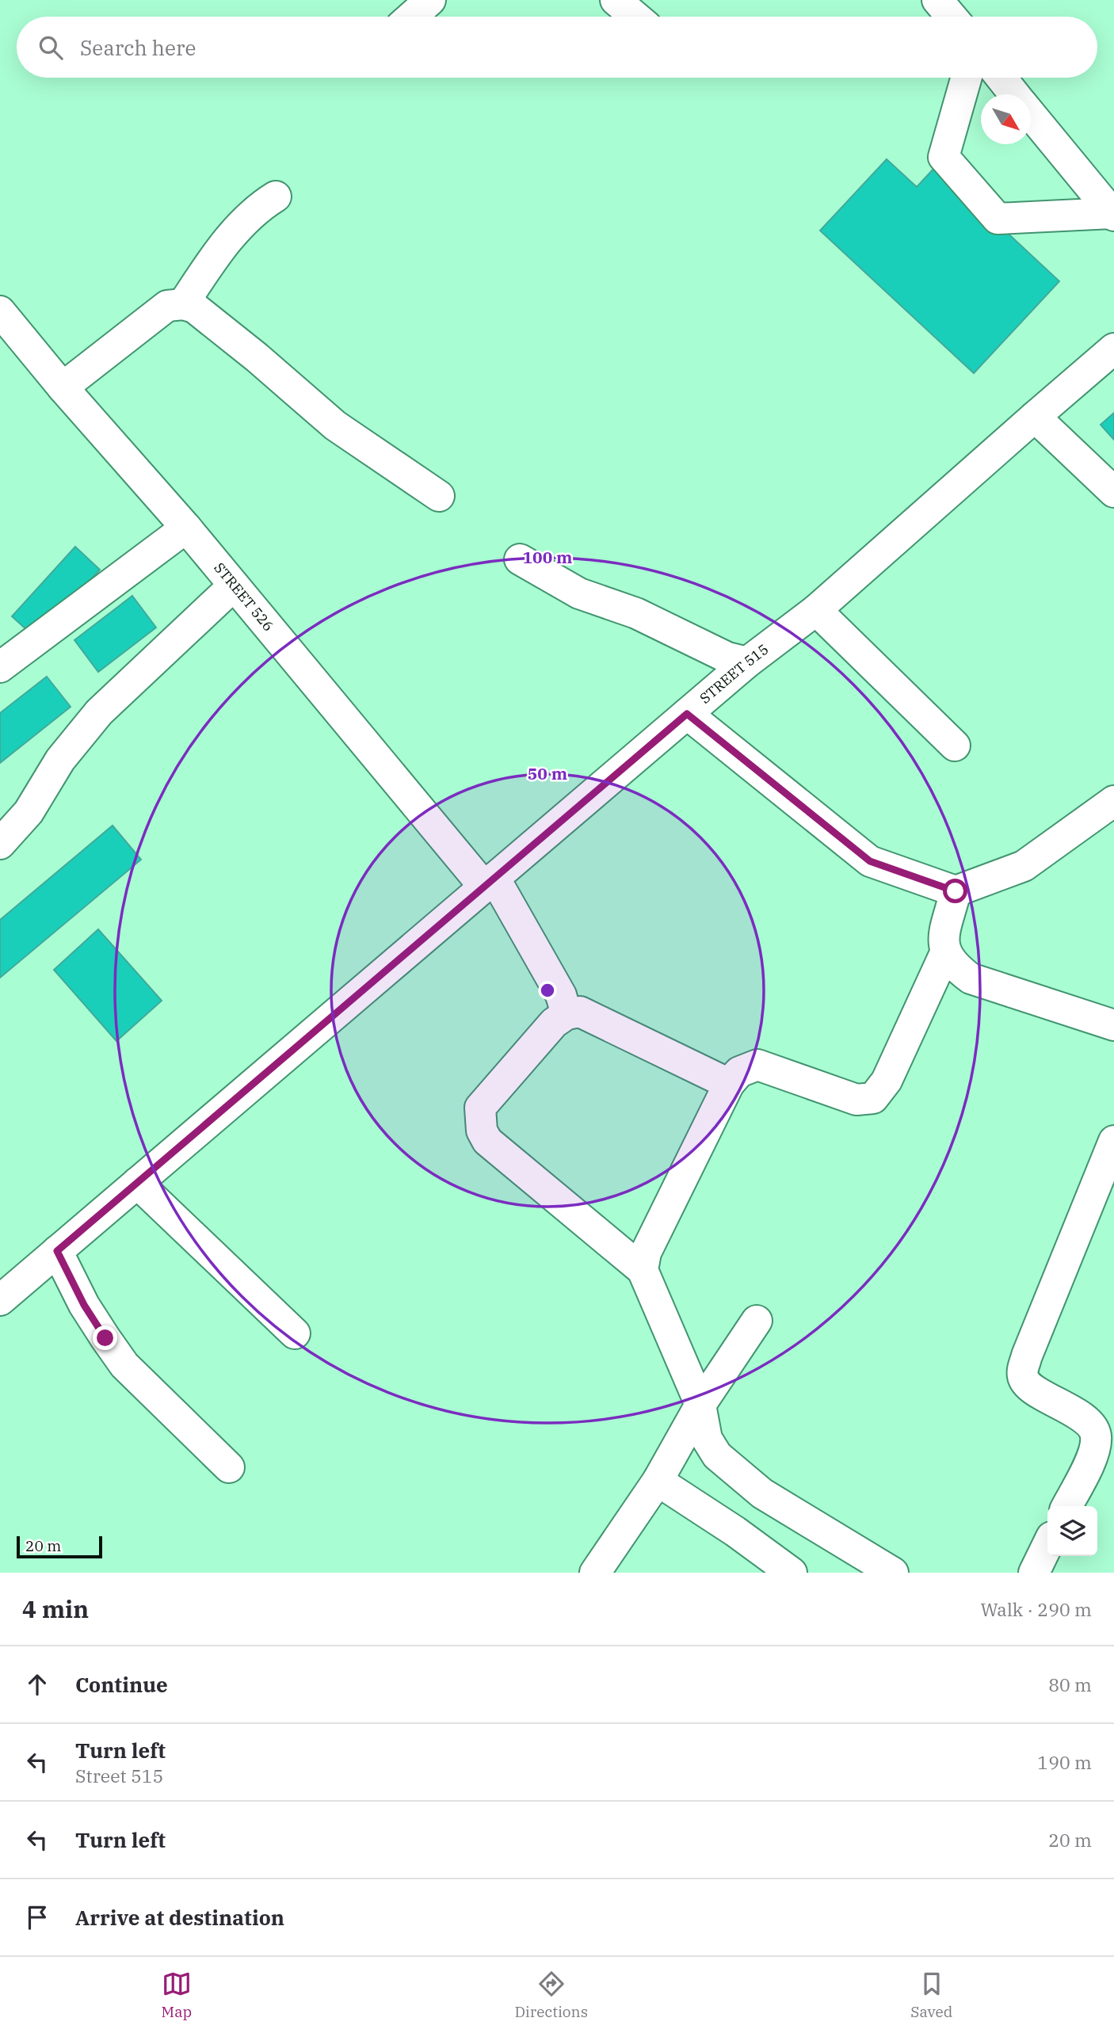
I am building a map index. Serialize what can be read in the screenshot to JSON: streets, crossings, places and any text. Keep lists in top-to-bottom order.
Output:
{
  "streets": {
    "street": ["STREET 526", "STREET 515"]
  },
  "crossings": [
    ["STREET 526", "STREET 515"]
  ],
  "scale_bar": "20 m",
  "north": "bottom right",
  "page": {
    "search": "Search here",
    "scale": "20 m",
    "heading": ["4 min", "Walk · 290 m"],
    "list": [
      ["Continue", "80 m"],
      ["Turn left", "Street 515", "190 m"],
      ["Turn left", "20 m"],
      "Arrive at destination"
    ],
    "nav": ["Map", "Directions", "Saved"]
  },
  "rings": ["100 m", "50 m"]
}
